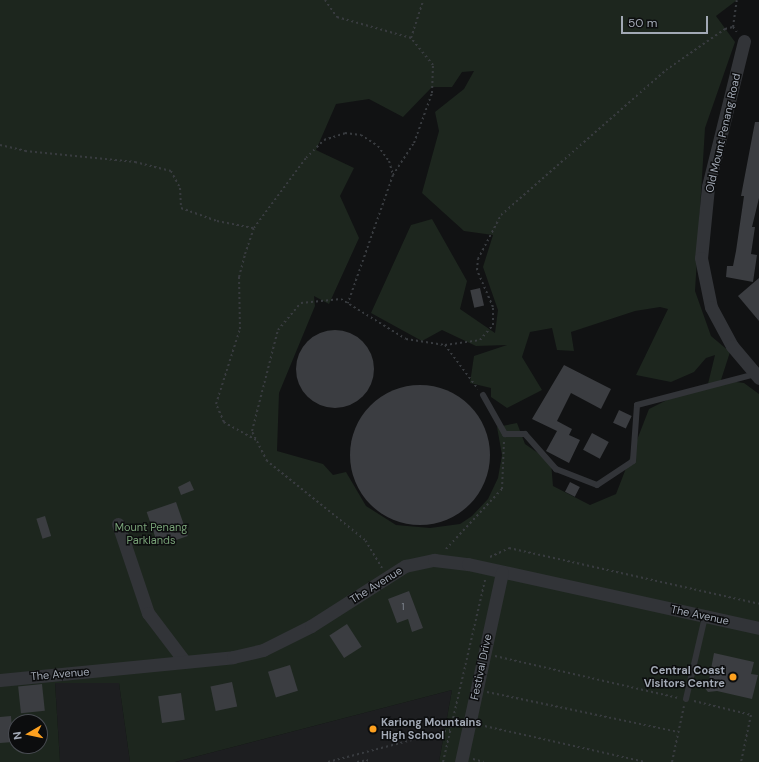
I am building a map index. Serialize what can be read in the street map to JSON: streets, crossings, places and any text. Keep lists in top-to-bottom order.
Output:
{
  "streets": {
    "street": ["Old Mount Penang Road", "The Avenue", "Festival Drive"]
  },
  "crossings": [
    ["The Avenue", "Festival Drive"]
  ],
  "parks": ["Mount Penang Parklands"],
  "places": ["Central Coast Visitors Centre", "Kariong Mountains High School"],
  "house_numbers": ["1"],
  "scale_bar": "50 m",
  "north": "left"
}
